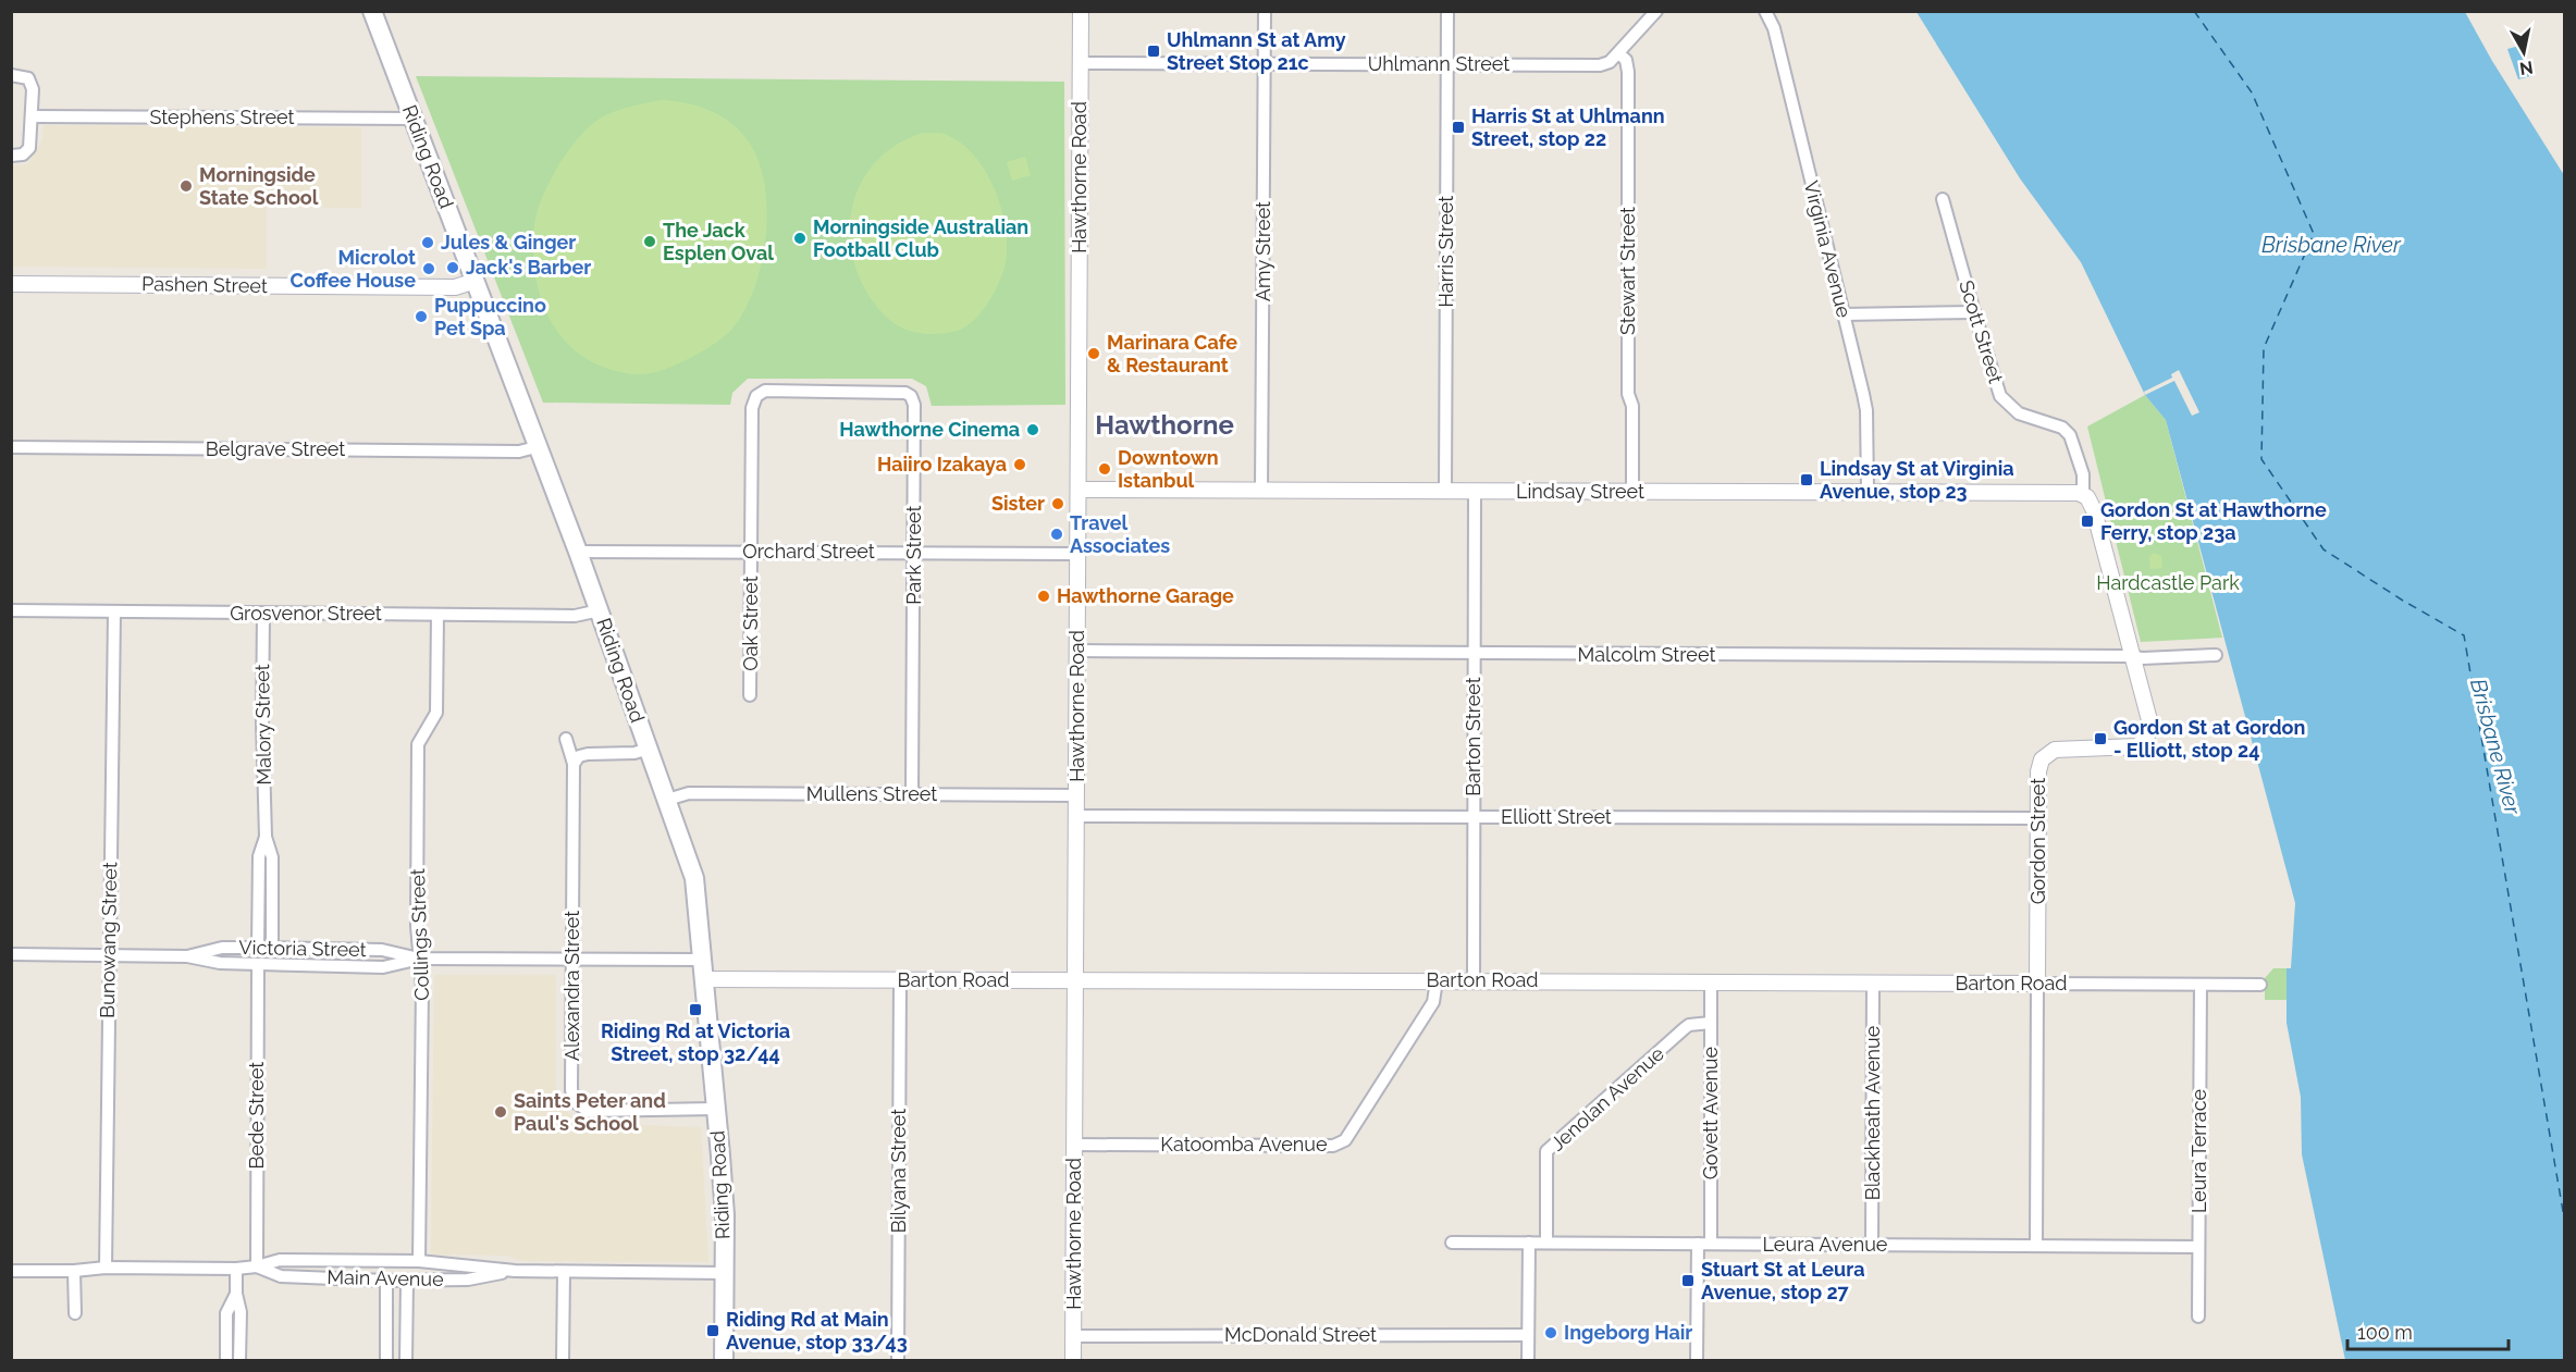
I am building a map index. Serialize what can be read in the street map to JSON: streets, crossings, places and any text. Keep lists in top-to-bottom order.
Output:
{
  "streets": {
    "main road": ["Riding Road"],
    "street": [
      "Uhlmann Street",
      "Stephens Street",
      "Hawthorne Road",
      "Virginia Avenue",
      "Amy Street",
      "Harris Street",
      "Stewart Street",
      "Pashen Street",
      "Scott Street",
      "Belgrave Street",
      "Lindsay Street",
      "Orchard Street",
      "Park Street",
      "Grosvenor Street",
      "Oak Street",
      "Malcolm Street",
      "Malory Street",
      "Barton Street",
      "Mullens Street",
      "Elliott Street",
      "Gordon Street",
      "Collings Street",
      "Bunowang Street",
      "Victoria Street",
      "Barton Road",
      "Alexandra Street",
      "Jenolan Avenue",
      "Govett Avenue",
      "Blackheath Avenue",
      "Bede Street",
      "Katoomba Avenue",
      "Leura Terrace",
      "Bilyana Street",
      "Leura Avenue",
      "Main Avenue",
      "McDonald Street"
    ]
  },
  "crossings": [
    ["Uhlmann Street", "Hawthorne Road"],
    ["Uhlmann Street", "Amy Street"],
    ["Uhlmann Street", "Harris Street"],
    ["Uhlmann Street", "Stewart Street"],
    ["Stephens Street", "Riding Road"],
    ["Riding Road", "Pashen Street"],
    ["Riding Road", "Belgrave Street"],
    ["Riding Road", "Orchard Street"],
    ["Riding Road", "Grosvenor Street"],
    ["Riding Road", "Mullens Street"],
    ["Riding Road", "Victoria Street"],
    ["Riding Road", "Barton Road"],
    ["Riding Road", "Alexandra Street"],
    ["Riding Road", "Main Avenue"],
    ["Hawthorne Road", "Lindsay Street"],
    ["Hawthorne Road", "Orchard Street"],
    ["Hawthorne Road", "Malcolm Street"],
    ["Hawthorne Road", "Mullens Street"],
    ["Hawthorne Road", "Elliott Street"],
    ["Hawthorne Road", "Barton Road"],
    ["Hawthorne Road", "Katoomba Avenue"],
    ["Hawthorne Road", "McDonald Street"],
    ["Virginia Avenue", "Lindsay Street"],
    ["Amy Street", "Lindsay Street"],
    ["Harris Street", "Lindsay Street"],
    ["Stewart Street", "Lindsay Street"],
    ["Scott Street", "Gordon Street"],
    ["Lindsay Street", "Barton Street"],
    ["Lindsay Street", "Gordon Street"],
    ["Orchard Street", "Park Street"],
    ["Orchard Street", "Oak Street"],
    ["Park Street", "Oak Street"],
    ["Park Street", "Mullens Street"],
    ["Grosvenor Street", "Malory Street"],
    ["Grosvenor Street", "Collings Street"],
    ["Grosvenor Street", "Bunowang Street"],
    ["Malcolm Street", "Barton Street"],
    ["Malcolm Street", "Gordon Street"],
    ["Malory Street", "Victoria Street"],
    ["Barton Street", "Elliott Street"],
    ["Barton Street", "Barton Road"],
    ["Elliott Street", "Gordon Street"],
    ["Gordon Street", "Barton Road"],
    ["Gordon Street", "Leura Avenue"],
    ["Collings Street", "Victoria Street"],
    ["Collings Street", "Main Avenue"],
    ["Bunowang Street", "Victoria Street"],
    ["Bunowang Street", "Main Avenue"],
    ["Victoria Street", "Alexandra Street"],
    ["Victoria Street", "Bede Street"],
    ["Barton Road", "Govett Avenue"],
    ["Barton Road", "Blackheath Avenue"],
    ["Barton Road", "Katoomba Avenue"],
    ["Barton Road", "Leura Terrace"],
    ["Barton Road", "Bilyana Street"],
    ["Jenolan Avenue", "Govett Avenue"],
    ["Jenolan Avenue", "Leura Avenue"],
    ["Govett Avenue", "Leura Avenue"],
    ["Blackheath Avenue", "Leura Avenue"],
    ["Bede Street", "Main Avenue"],
    ["Leura Terrace", "Leura Avenue"]
  ],
  "districts": ["Hawthorne"],
  "water": ["Brisbane River"],
  "parks": ["Hardcastle Park"],
  "places": {
    "transit": [
      "Uhlmann St at Amy Street Stop 21c",
      "Harris St at Uhlmann Street, stop 22",
      "Lindsay St at Virginia Avenue, stop 23",
      "Gordon St at Hawthorne Ferry, stop 23a",
      "Gordon St at Gordon - Elliott, stop 24",
      "Riding Rd at Victoria Street, stop 32/44",
      "Stuart St at Leura Avenue, stop 27",
      "Riding Rd at Main Avenue, stop 33/43"
    ],
    "other": [
      "Morningside State School",
      "Morningside Australian Football Club",
      "The Jack Esplen Oval",
      "Jules & Ginger",
      "Jack's Barber",
      "Microlot Coffee House",
      "Puppuccino Pet Spa",
      "Marinara Cafe & Restaurant",
      "Hawthorne Cinema",
      "Haiiro Izakaya",
      "Downtown Istanbul",
      "Sister",
      "Travel Associates",
      "Hawthorne Garage",
      "Saints Peter and Paul's School",
      "Ingeborg Hair"
    ]
  },
  "scale_bar": "100 m",
  "north": "bottom"
}
